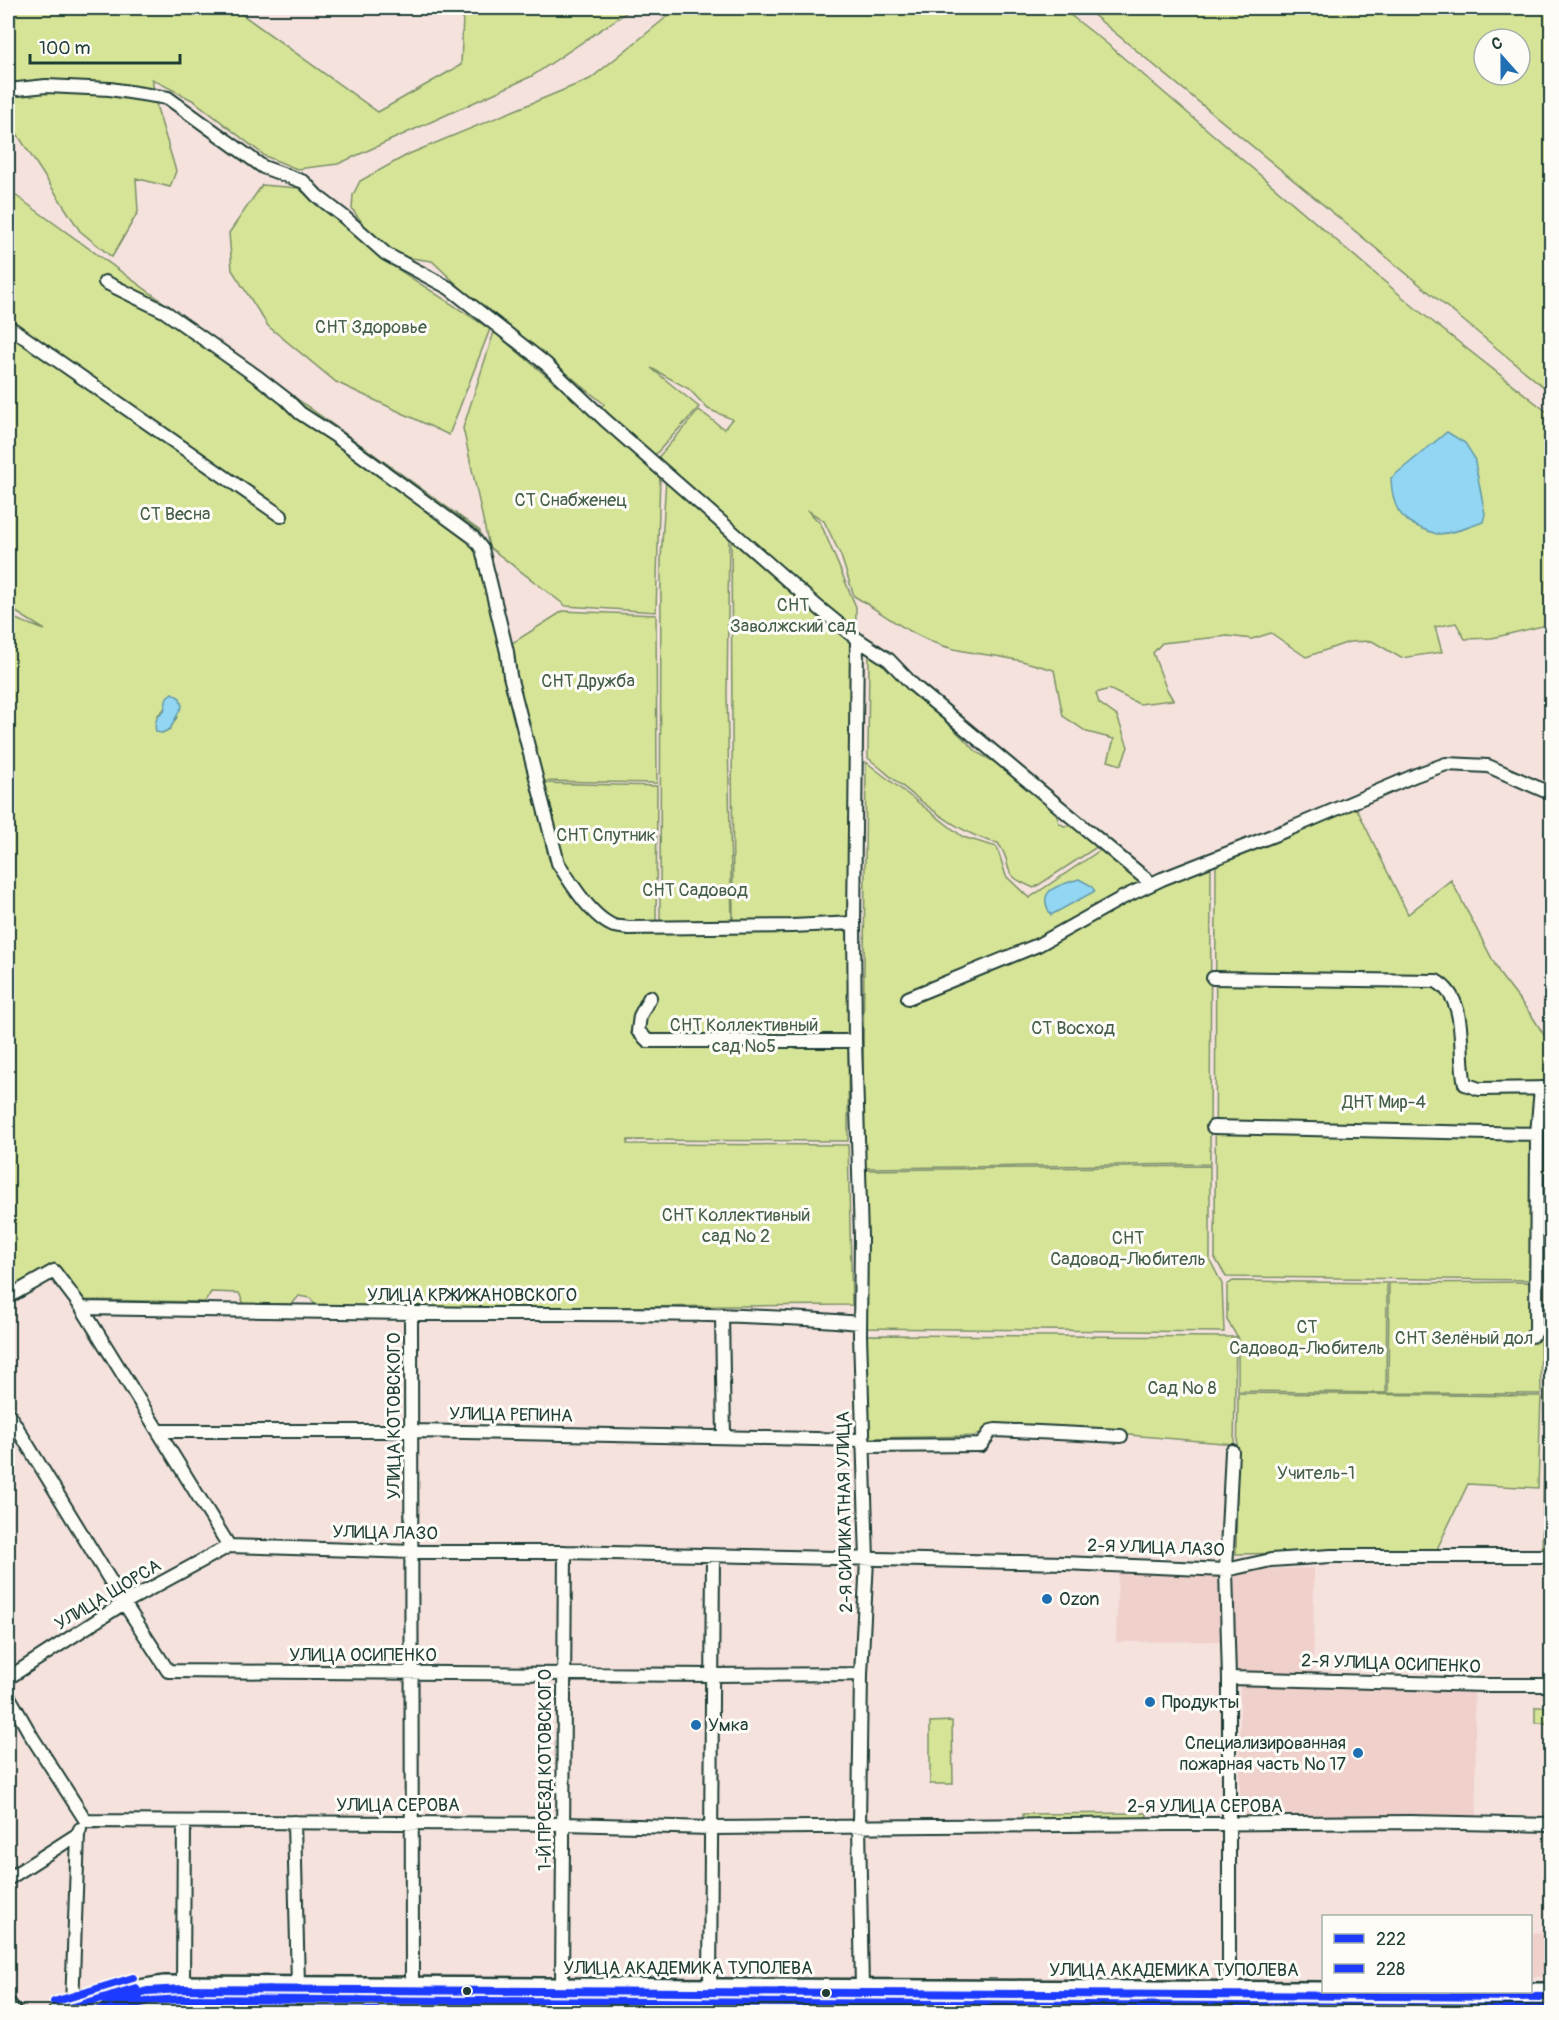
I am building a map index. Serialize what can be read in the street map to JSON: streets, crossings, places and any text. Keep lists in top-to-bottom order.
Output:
{
  "streets": {
    "main road": ["УЛИЦА АКАДЕМИКА ТУПОЛЕВА"],
    "street": [
      "УЛИЦА КРЖИЖАНОВСКОГО",
      "УЛИЦА РЕПИНА",
      "УЛИЦА КОТОВСКОГО",
      "2-Я СИЛИКАТНАЯ УЛИЦА",
      "УЛИЦА ЛАЗО",
      "2-Я УЛИЦА ЛАЗО",
      "УЛИЦА ЩОРСА",
      "УЛИЦА ОСИПЕНКО",
      "2-Я УЛИЦА ОСИПЕНКО",
      "1-Й ПРОЕЗД КОТОВСКОГО",
      "УЛИЦА СЕРОВА",
      "2-Я УЛИЦА СЕРОВА"
    ]
  },
  "crossings": [
    ["УЛИЦА КРЖИЖАНОВСКОГО", "УЛИЦА КОТОВСКОГО"],
    ["УЛИЦА КРЖИЖАНОВСКОГО", "2-Я СИЛИКАТНАЯ УЛИЦА"],
    ["УЛИЦА РЕПИНА", "УЛИЦА КОТОВСКОГО"],
    ["УЛИЦА РЕПИНА", "2-Я СИЛИКАТНАЯ УЛИЦА"],
    ["УЛИЦА КОТОВСКОГО", "УЛИЦА ЛАЗО"],
    ["УЛИЦА КОТОВСКОГО", "УЛИЦА ОСИПЕНКО"],
    ["УЛИЦА КОТОВСКОГО", "УЛИЦА СЕРОВА"],
    ["УЛИЦА КОТОВСКОГО", "УЛИЦА АКАДЕМИКА ТУПОЛЕВА"],
    ["2-Я СИЛИКАТНАЯ УЛИЦА", "УЛИЦА ЛАЗО"],
    ["2-Я СИЛИКАТНАЯ УЛИЦА", "2-Я УЛИЦА ЛАЗО"],
    ["2-Я СИЛИКАТНАЯ УЛИЦА", "УЛИЦА ОСИПЕНКО"],
    ["2-Я СИЛИКАТНАЯ УЛИЦА", "УЛИЦА СЕРОВА"],
    ["2-Я СИЛИКАТНАЯ УЛИЦА", "2-Я УЛИЦА СЕРОВА"],
    ["2-Я СИЛИКАТНАЯ УЛИЦА", "УЛИЦА АКАДЕМИКА ТУПОЛЕВА"],
    ["УЛИЦА ЛАЗО", "2-Я УЛИЦА ЛАЗО"],
    ["УЛИЦА ЛАЗО", "УЛИЦА ЩОРСА"],
    ["УЛИЦА ЛАЗО", "1-Й ПРОЕЗД КОТОВСКОГО"],
    ["УЛИЦА ЩОРСА", "УЛИЦА ОСИПЕНКО"],
    ["УЛИЦА ОСИПЕНКО", "1-Й ПРОЕЗД КОТОВСКОГО"],
    ["1-Й ПРОЕЗД КОТОВСКОГО", "УЛИЦА СЕРОВА"],
    ["1-Й ПРОЕЗД КОТОВСКОГО", "УЛИЦА АКАДЕМИКА ТУПОЛЕВА"],
    ["УЛИЦА СЕРОВА", "2-Я УЛИЦА СЕРОВА"]
  ],
  "parks": [
    "СНТ Здоровье",
    "СТ Снабженец",
    "СТ Весна",
    "СНТ Заволжский сад",
    "СНТ Дружба",
    "СНТ Спутник",
    "СНТ Садовод",
    "СНТ Коллективный сад №5",
    "СТ Восход",
    "ДНТ Мир-4",
    "СНТ Коллективный сад № 2",
    "СНТ Садовод-Любитель",
    "СТ Садовод-Любитель",
    "СНТ Зелёный дол",
    "Сад № 8",
    "Учитель-1"
  ],
  "places": [
    "Ozon",
    "Продукты",
    "Умка",
    "Специализированная пожарная часть № 17"
  ],
  "lines": ["transit line 222", "transit line 228"],
  "legend": ["222", "228"],
  "scale_bar": "100 m",
  "north": "top"
}
